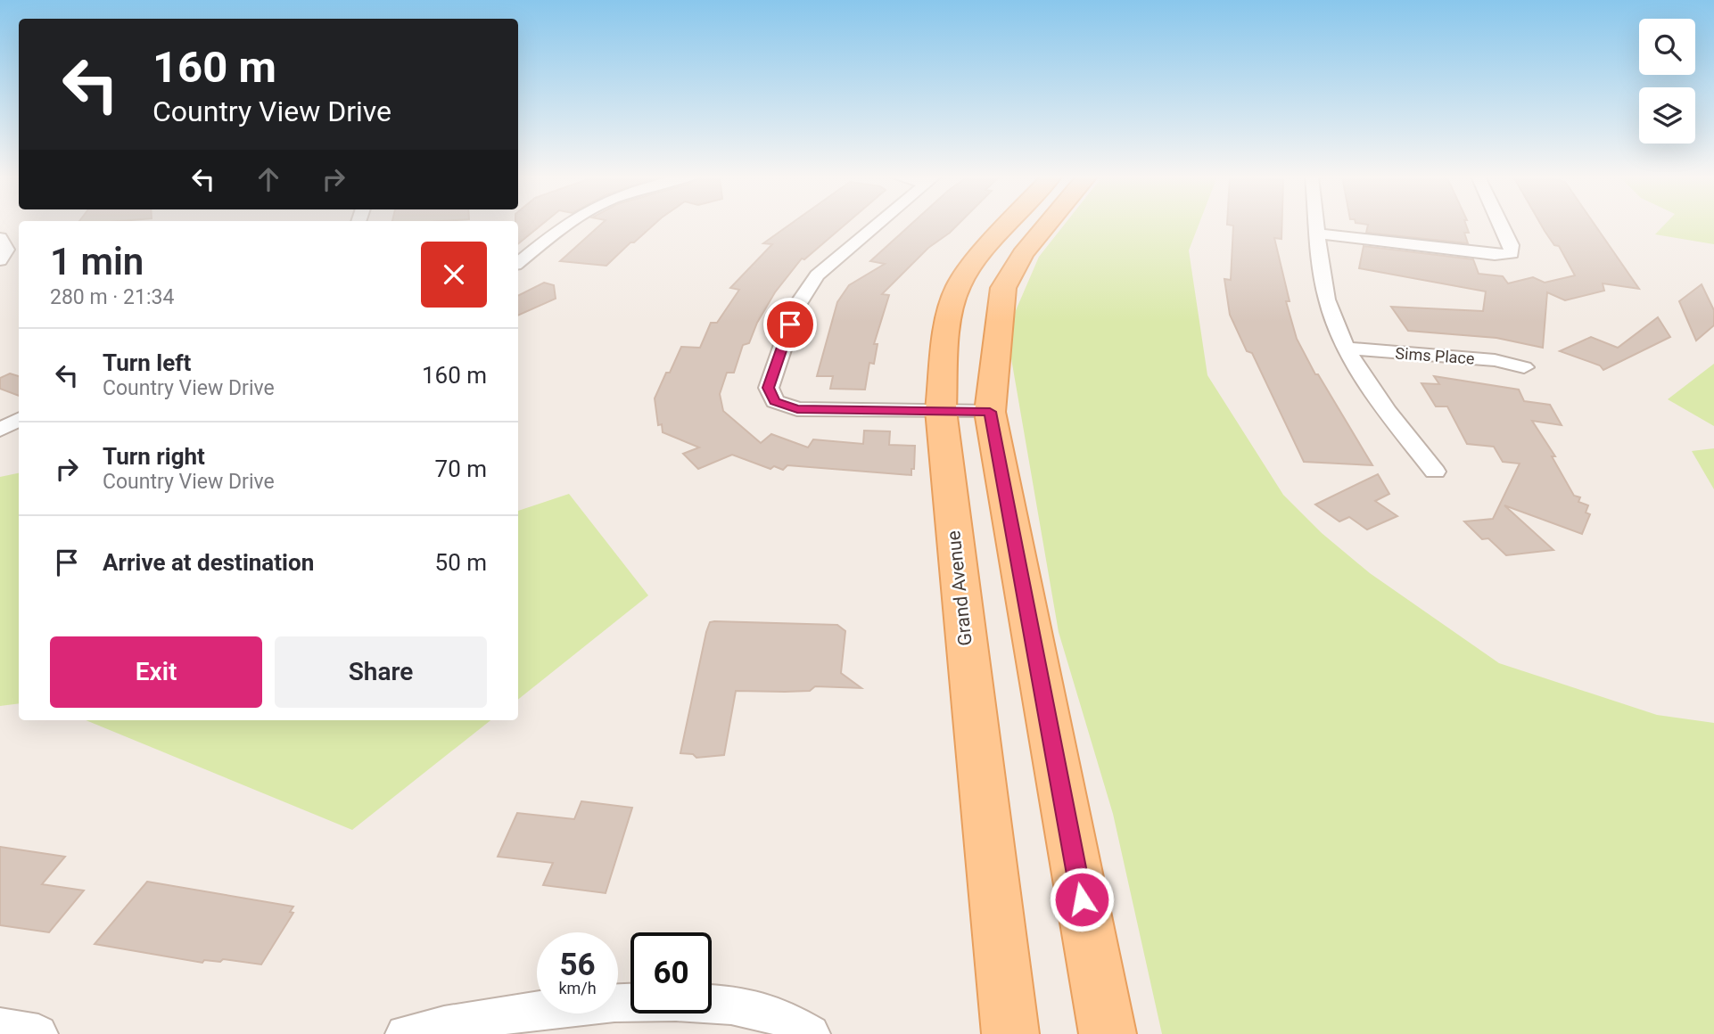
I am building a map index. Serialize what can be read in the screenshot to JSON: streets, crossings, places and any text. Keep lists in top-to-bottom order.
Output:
{
  "streets": {
    "main road": ["Grand Avenue"],
    "street": ["Sims Place"]
  },
  "page": {
    "turn": ["160 m", "Country View Drive"],
    "heading": ["1 min", "280 m · 21:34"],
    "list": [
      {
        "name": "Turn left",
        "note": "Country View Drive",
        "value": "160 m"
      },
      {
        "name": "Turn right",
        "note": "Country View Drive",
        "value": "70 m"
      },
      {
        "name": "Arrive at destination",
        "value": "50 m"
      }
    ],
    "buttons": ["Exit", "Share"],
    "speed": "56 km/h",
    "limit": "60"
  }
}
